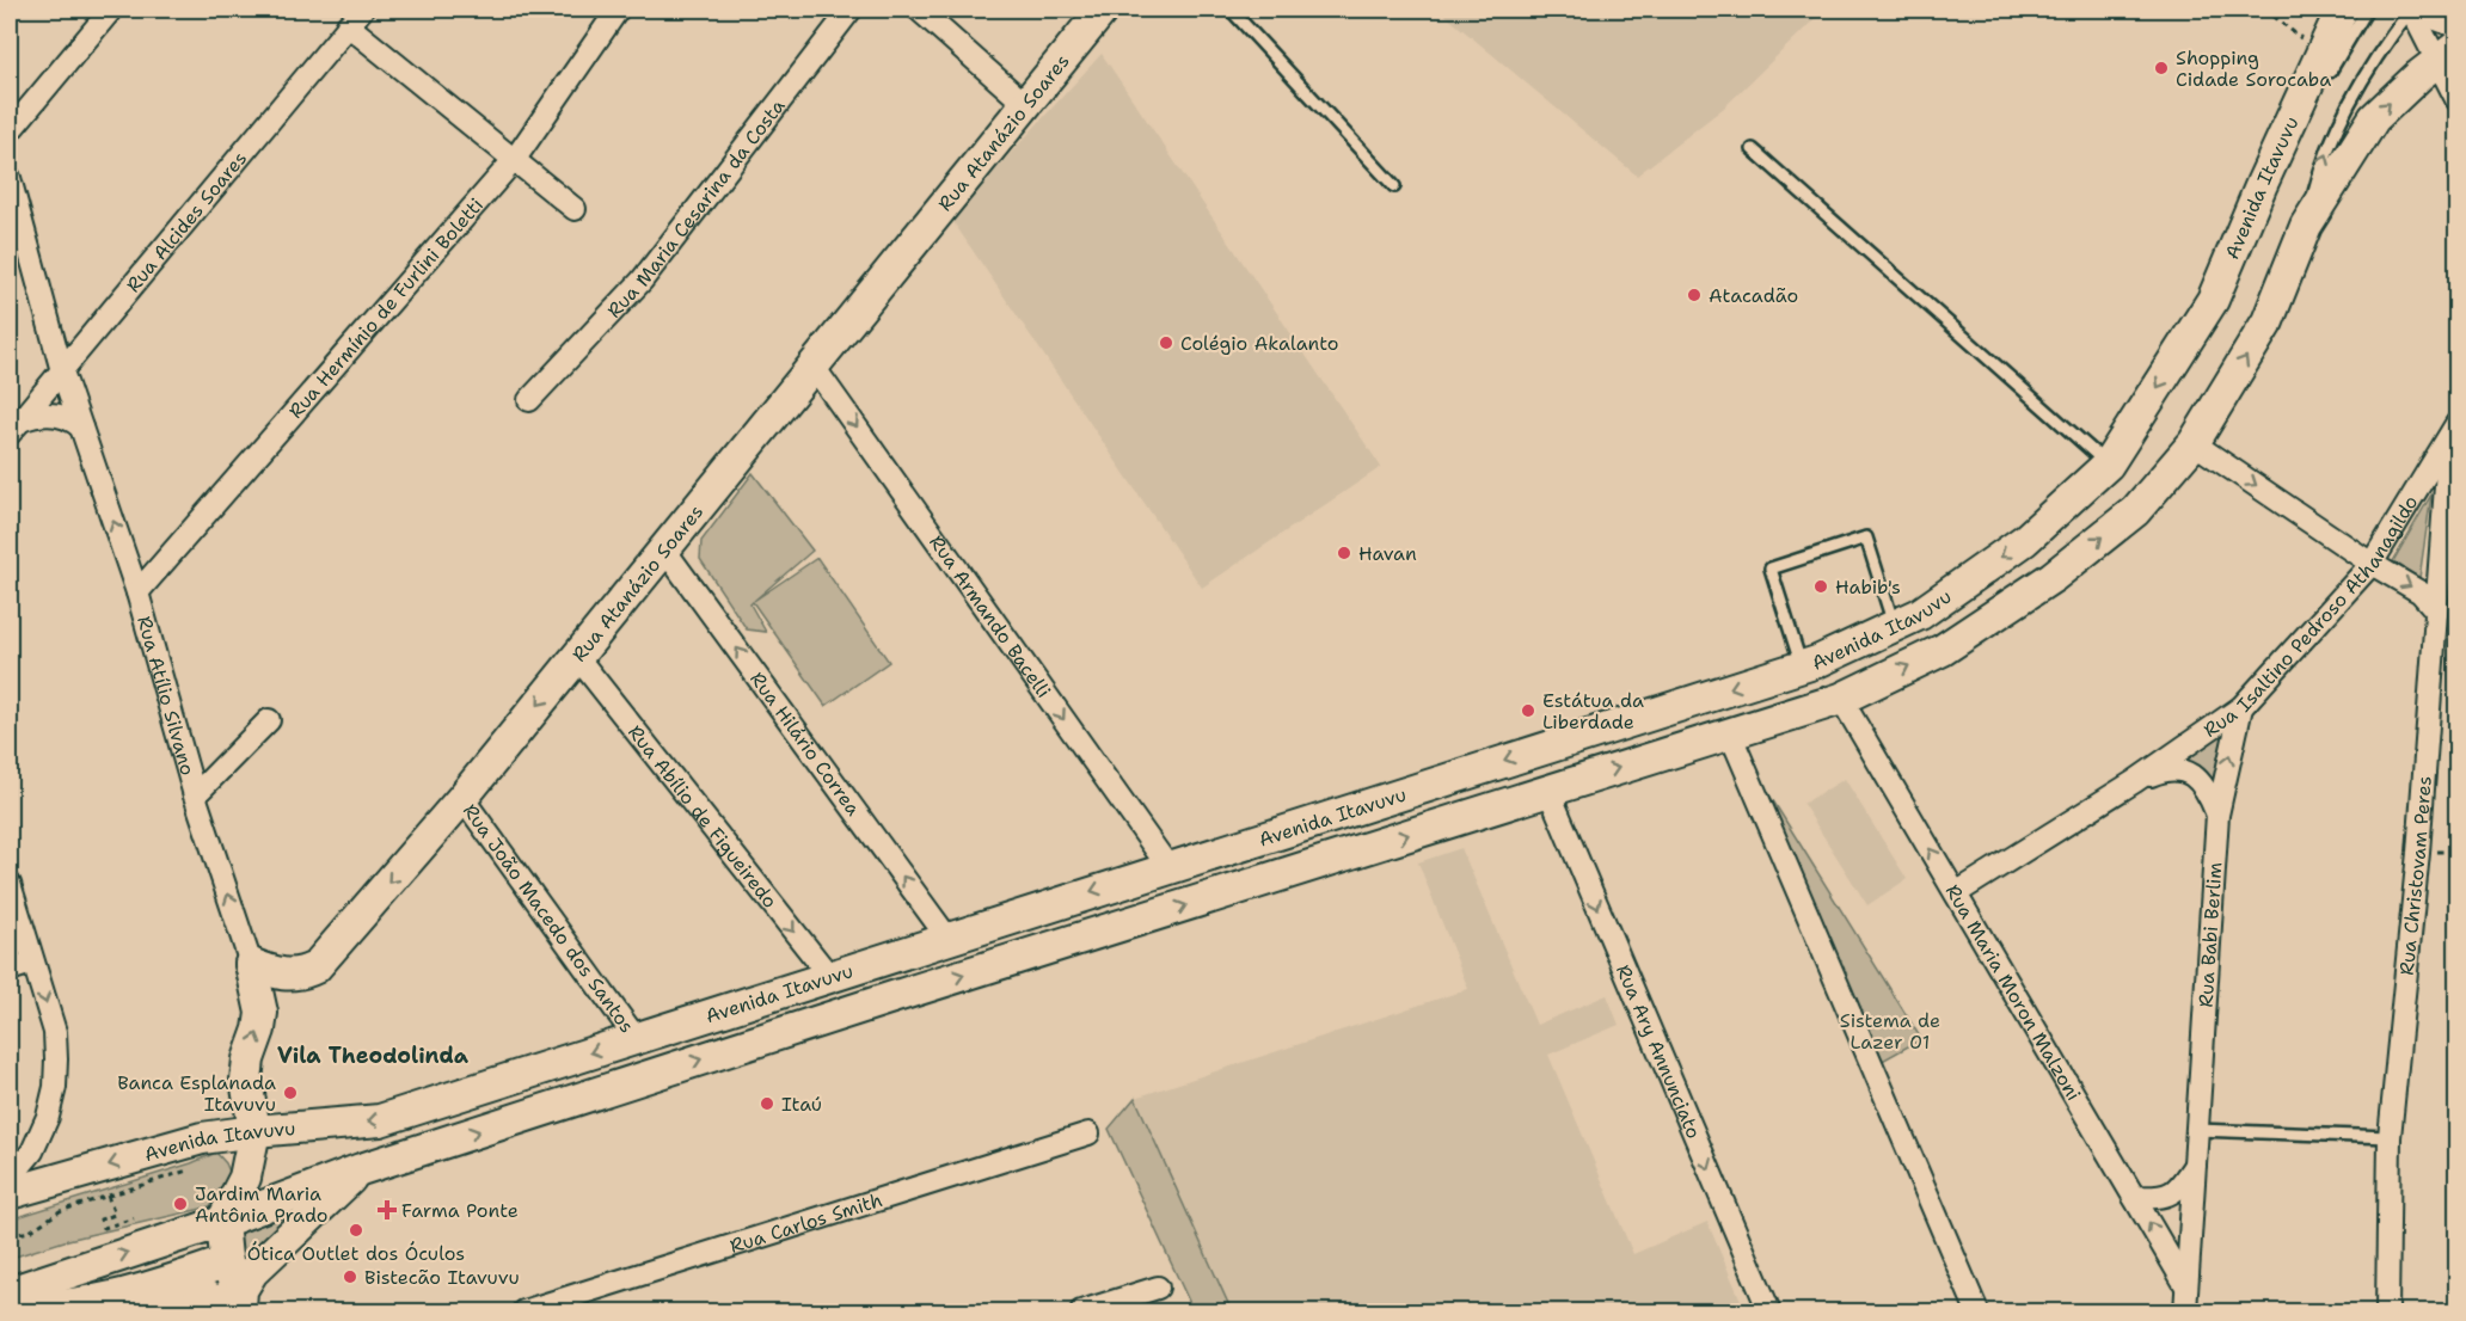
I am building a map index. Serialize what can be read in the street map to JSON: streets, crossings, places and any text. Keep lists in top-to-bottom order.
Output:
{
  "streets": {
    "main road": ["Rua Atanázio Soares", "Avenida Itavuvu"],
    "street": [
      "Rua Maria Cesarina da Costa",
      "Rua Alcides Soares",
      "Rua Hermínio de Furlini Boletti",
      "Rua Isaltino Pedroso Athanagildo",
      "Rua Armando Bacelli",
      "Rua Atílio Silvano",
      "Rua Hilário Correa",
      "Rua Abílio de Figueiredo",
      "Rua Christovam Peres",
      "Rua João Macedo dos Santos",
      "Rua Babi Berlim",
      "Rua Maria Moron Malzoni",
      "Rua Ary Annunciato",
      "Rua Carlos Smith"
    ]
  },
  "crossings": [
    ["Rua Atanázio Soares", "Rua Armando Bacelli"],
    ["Rua Atanázio Soares", "Rua Atílio Silvano"],
    ["Rua Atanázio Soares", "Rua Hilário Correa"],
    ["Rua Atanázio Soares", "Rua Abílio de Figueiredo"],
    ["Rua Atanázio Soares", "Rua João Macedo dos Santos"],
    ["Avenida Itavuvu", "Rua Armando Bacelli"],
    ["Avenida Itavuvu", "Rua Hilário Correa"],
    ["Avenida Itavuvu", "Rua Abílio de Figueiredo"],
    ["Avenida Itavuvu", "Rua João Macedo dos Santos"],
    ["Avenida Itavuvu", "Rua Maria Moron Malzoni"],
    ["Avenida Itavuvu", "Rua Ary Annunciato"],
    ["Rua Alcides Soares", "Rua Atílio Silvano"],
    ["Rua Hermínio de Furlini Boletti", "Rua Atílio Silvano"],
    ["Rua Isaltino Pedroso Athanagildo", "Rua Christovam Peres"],
    ["Rua Isaltino Pedroso Athanagildo", "Rua Babi Berlim"],
    ["Rua Isaltino Pedroso Athanagildo", "Rua Maria Moron Malzoni"],
    ["Rua Babi Berlim", "Rua Maria Moron Malzoni"]
  ],
  "one_way": [
    "Rua Armando Bacelli",
    "Rua Atílio Silvano",
    "Rua Hilário Correa",
    "Rua Abílio de Figueiredo"
  ],
  "districts": ["Vila Theodolinda"],
  "parks": ["Sistema de Lazer 01"],
  "places": {
    "other": [
      "Shopping Cidade Sorocaba",
      "Atacadão",
      "Colégio Akalanto",
      "Havan",
      "Habib's",
      "Estátua da Liberdade",
      "Banca Esplanada Itavuvu",
      "Itaú",
      "Jardim Maria Antônia Prado",
      "Ótica Outlet dos Óculos",
      "Bistecão Itavuvu"
    ],
    "health": ["Farma Ponte"]
  }
}
